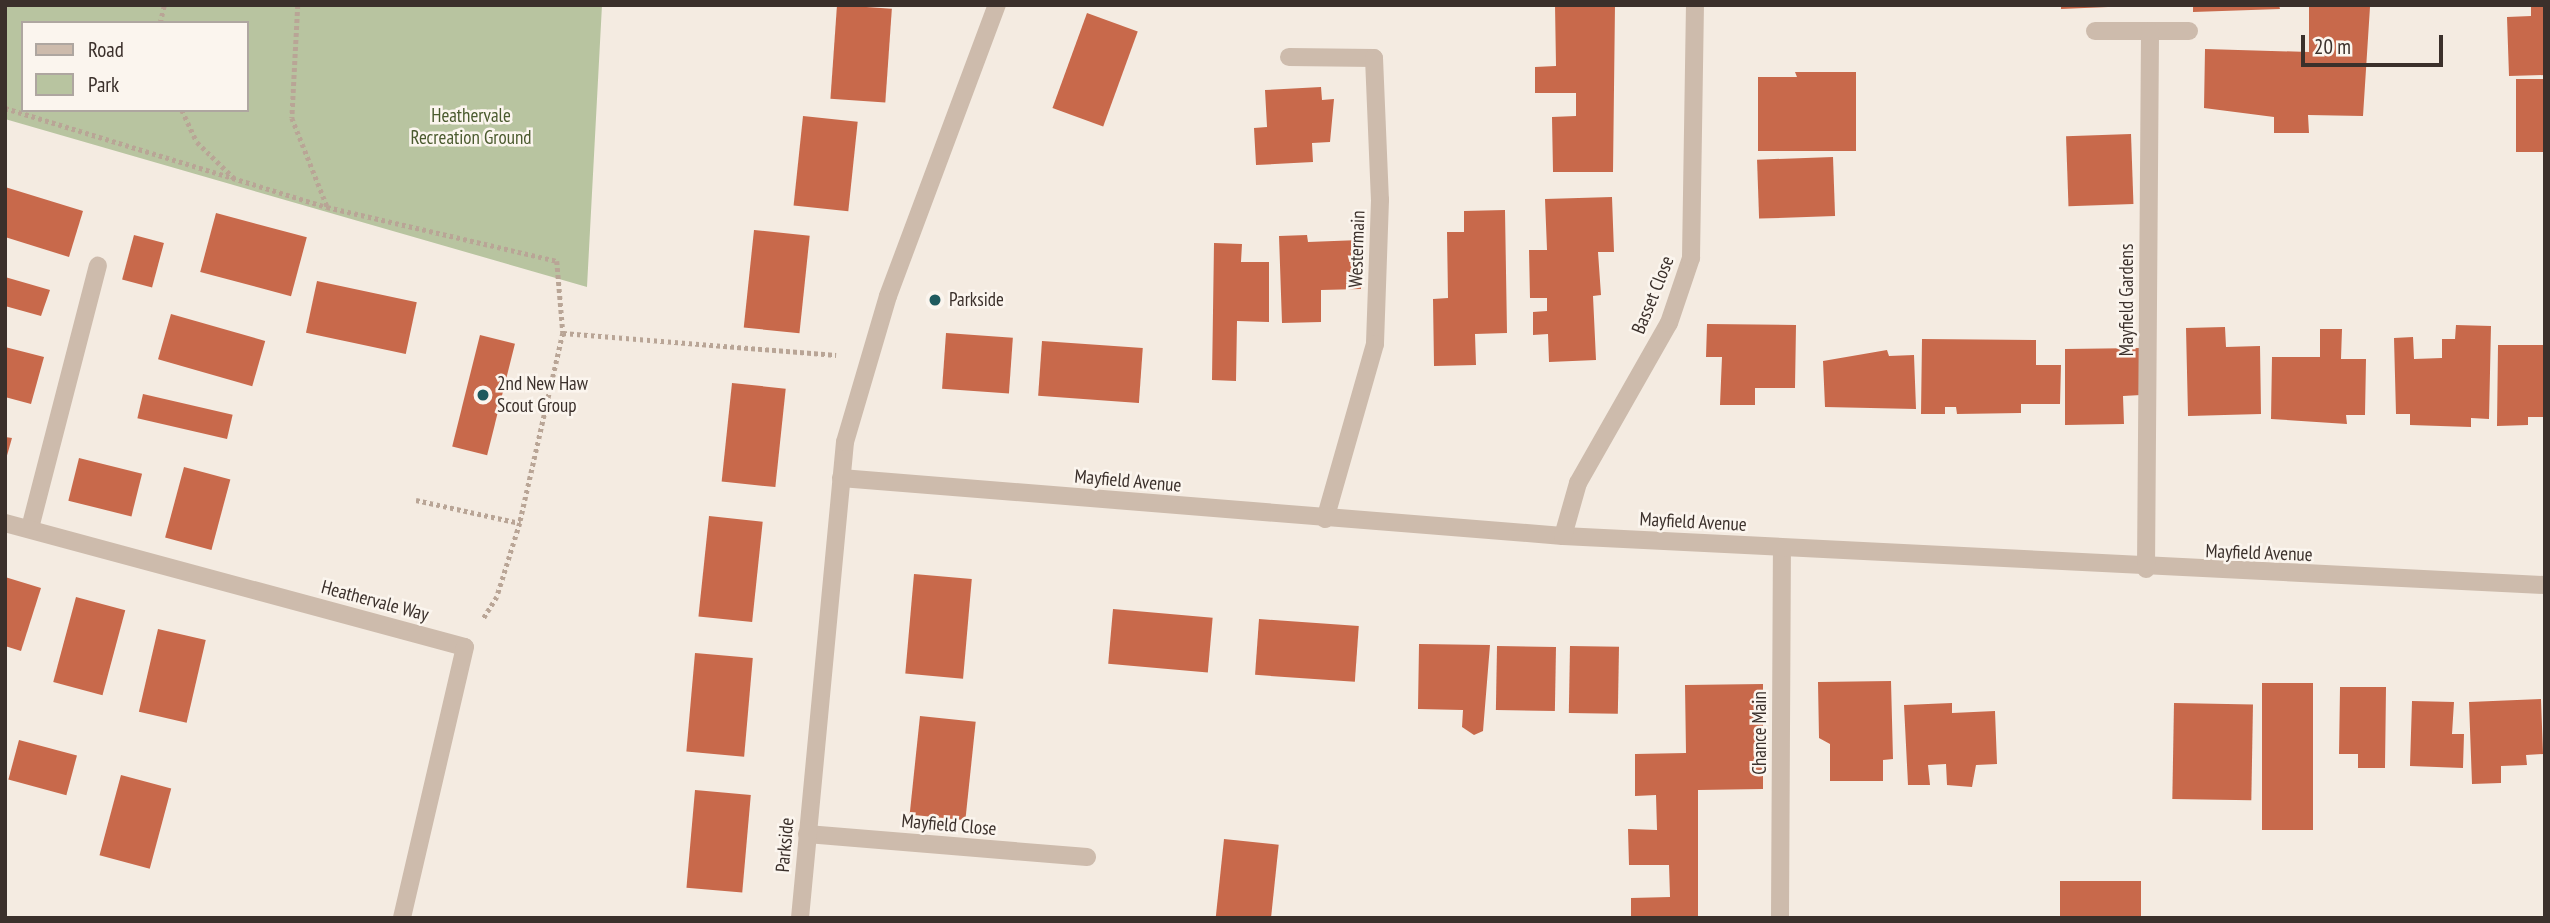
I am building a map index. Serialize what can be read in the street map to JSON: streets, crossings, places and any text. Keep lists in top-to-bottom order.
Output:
{
  "streets": {
    "street": [
      "Westermain",
      "Basset Close",
      "Mayfield Gardens",
      "Mayfield Avenue",
      "Heathervale Way",
      "Chance Main",
      "Mayfield Close",
      "Parkside"
    ]
  },
  "crossings": [
    ["Westermain", "Mayfield Avenue"],
    ["Basset Close", "Mayfield Avenue"],
    ["Mayfield Gardens", "Mayfield Avenue"],
    ["Mayfield Avenue", "Chance Main"],
    ["Mayfield Avenue", "Parkside"],
    ["Mayfield Close", "Parkside"]
  ],
  "parks": ["Heathervale Recreation Ground"],
  "places": ["Parkside", "2nd New Haw Scout Group"],
  "legend": ["Road", "Park"],
  "scale_bar": "20 m"
}
